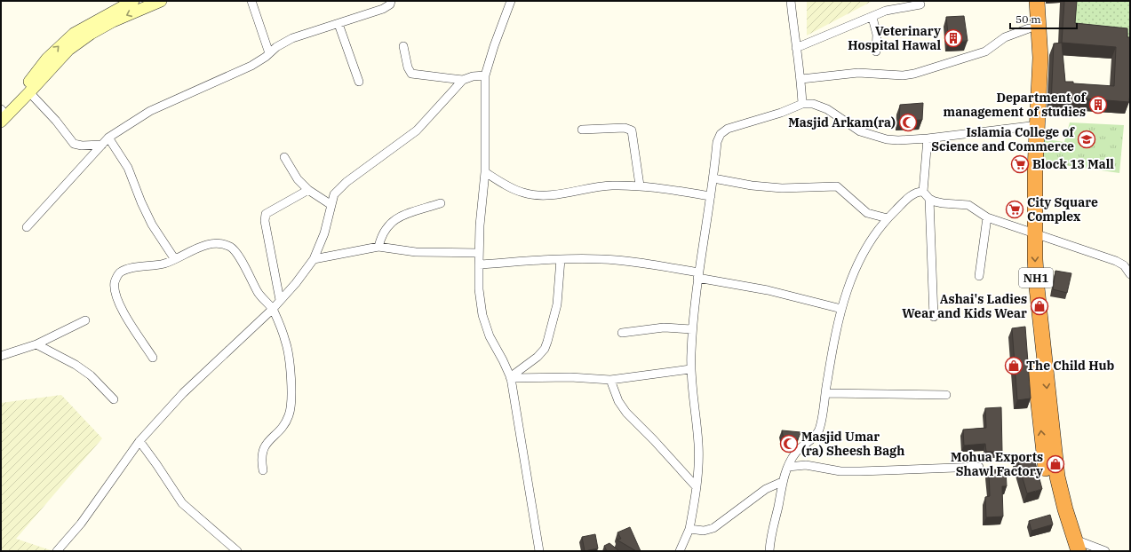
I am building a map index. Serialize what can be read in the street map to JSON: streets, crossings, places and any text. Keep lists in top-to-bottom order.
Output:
{
  "streets": {
    "highway": ["NH1"]
  },
  "places": {
    "building": ["Veterinary Hospital Hawal", "Department of management of studies"],
    "mosque": ["Masjid Arkam(ra)", "Masjid Umar (ra) Sheesh Bagh"],
    "school or university": ["Islamia College of Science and Commerce"],
    "supermarket": ["Block 13 Mall", "City Square Complex"],
    "shop": ["Ashai's Ladies Wear and Kids Wear", "The Child Hub", "Mohua Exports Shawl Factory"]
  },
  "scale_bar": "50 m"
}
